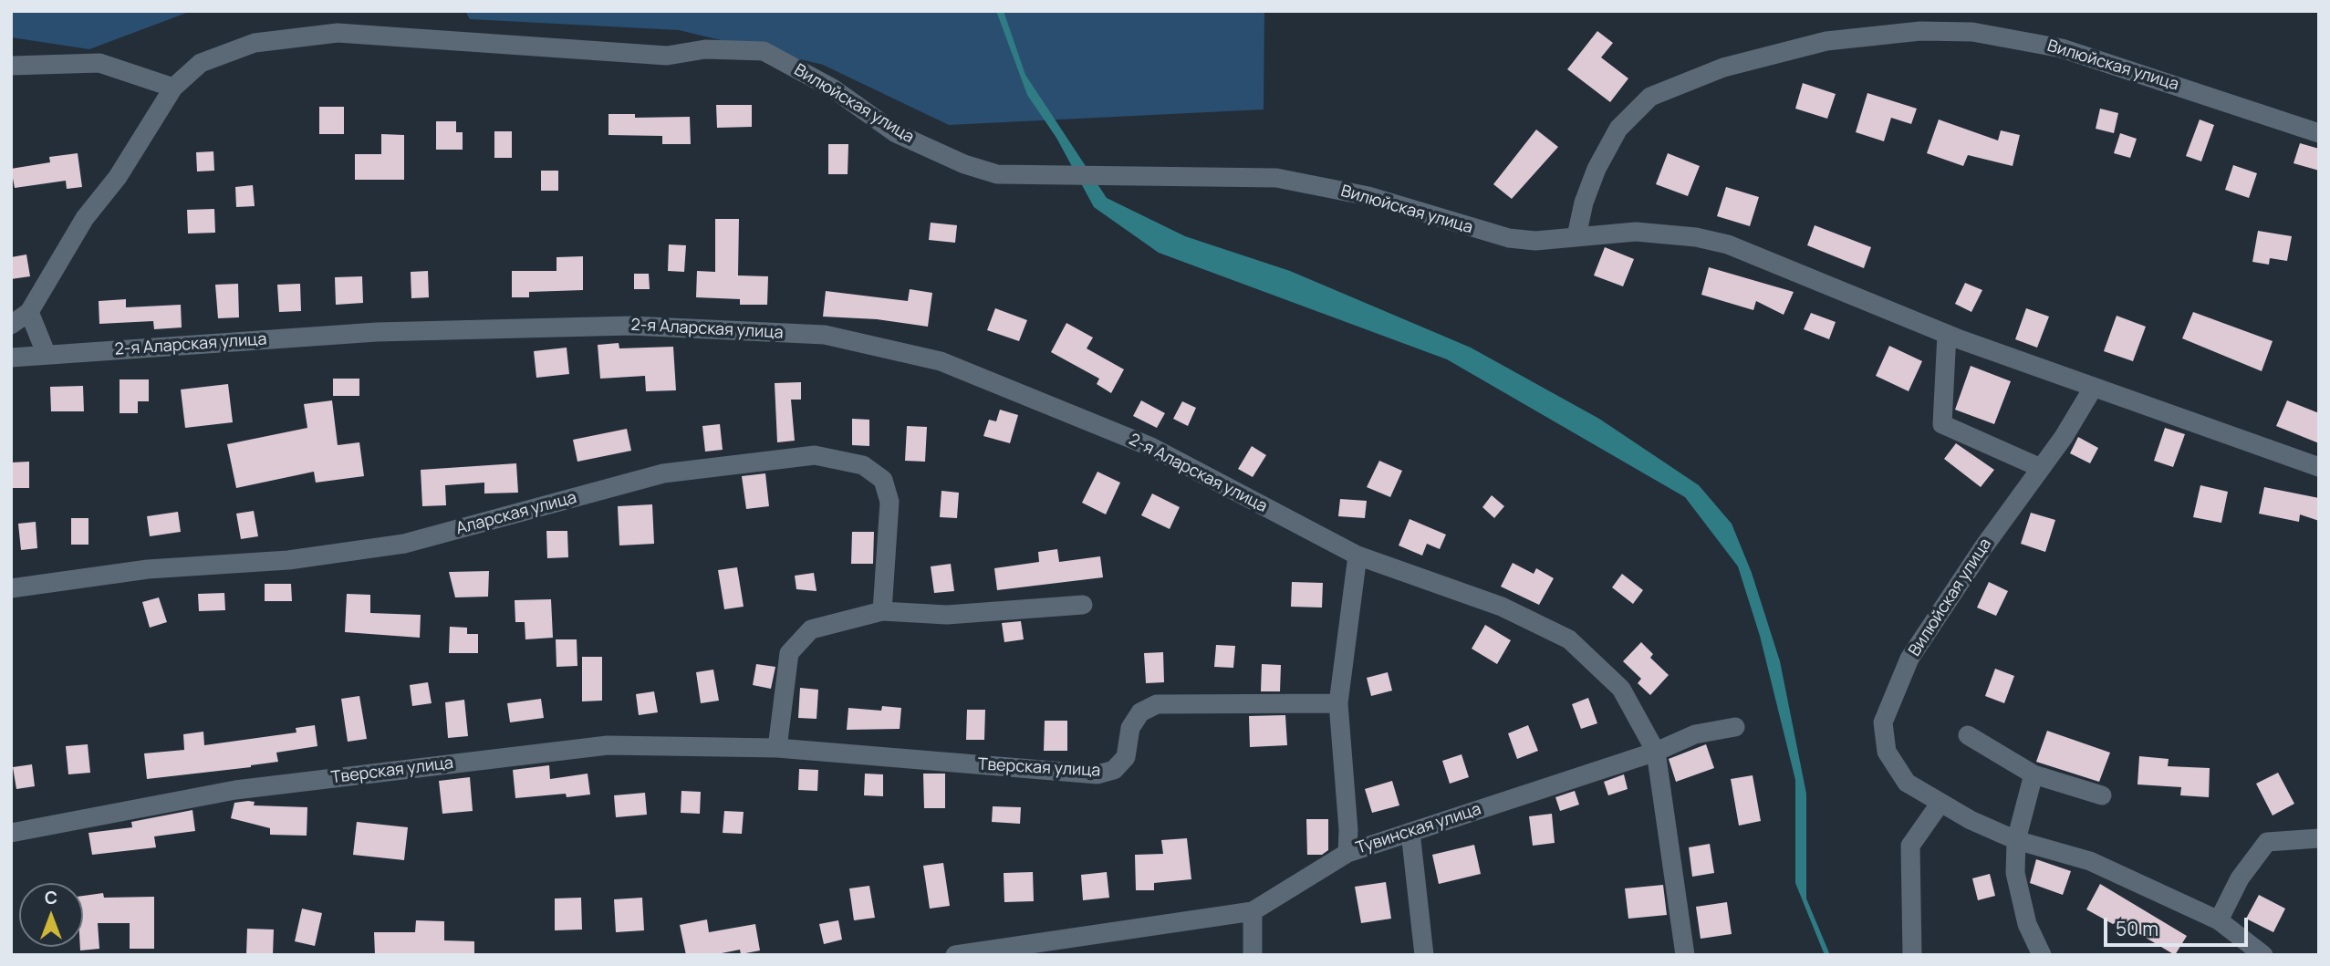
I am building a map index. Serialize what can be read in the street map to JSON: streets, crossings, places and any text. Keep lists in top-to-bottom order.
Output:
{
  "streets": {
    "street": [
      "Вилюйская улица",
      "2-я Аларская улица",
      "Аларская улица",
      "Тверская улица",
      "Тувинская улица"
    ]
  },
  "crossings": [
    ["2-я Аларская улица", "Тувинская улица"]
  ],
  "scale_bar": "50 m",
  "north": "top"
}
